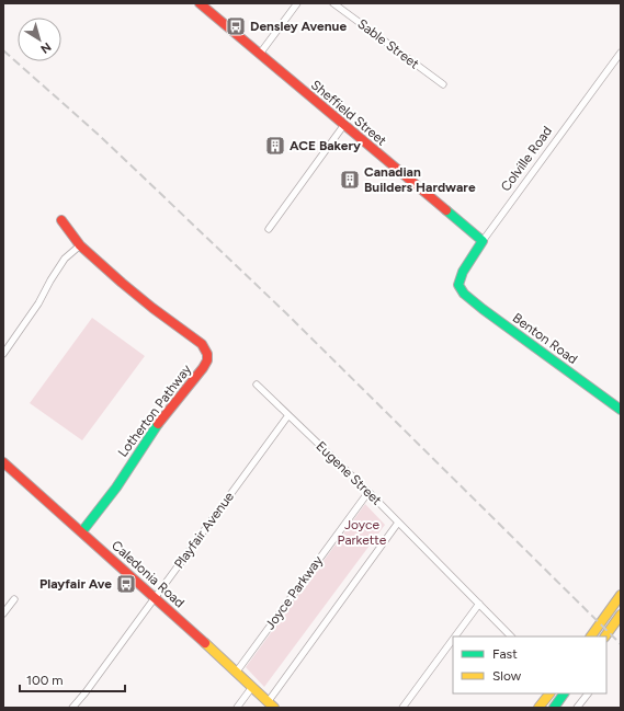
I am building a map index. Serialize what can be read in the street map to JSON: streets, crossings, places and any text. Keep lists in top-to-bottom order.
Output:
{
  "streets": {
    "street": [
      "Sable Street",
      "Sheffield Street",
      "Colville Road",
      "Benton Road",
      "Lotherton Pathway",
      "Eugene Street",
      "Playfair Avenue",
      "Caledonia Road",
      "Joyce Parkway"
    ]
  },
  "crossings": [
    ["Sheffield Street", "Colville Road"],
    ["Colville Road", "Benton Road"],
    ["Lotherton Pathway", "Caledonia Road"],
    ["Eugene Street", "Playfair Avenue"],
    ["Eugene Street", "Joyce Parkway"],
    ["Playfair Avenue", "Caledonia Road"],
    ["Caledonia Road", "Joyce Parkway"]
  ],
  "parks": ["Joyce Parkette"],
  "places": {
    "bus stop": ["Densley Avenue", "Playfair Ave"],
    "building": ["ACE Bakery", "Canadian Builders Hardware"]
  },
  "legend": ["Fast", "Slow"],
  "scale_bar": "100 m",
  "north": "bottom right"
}
